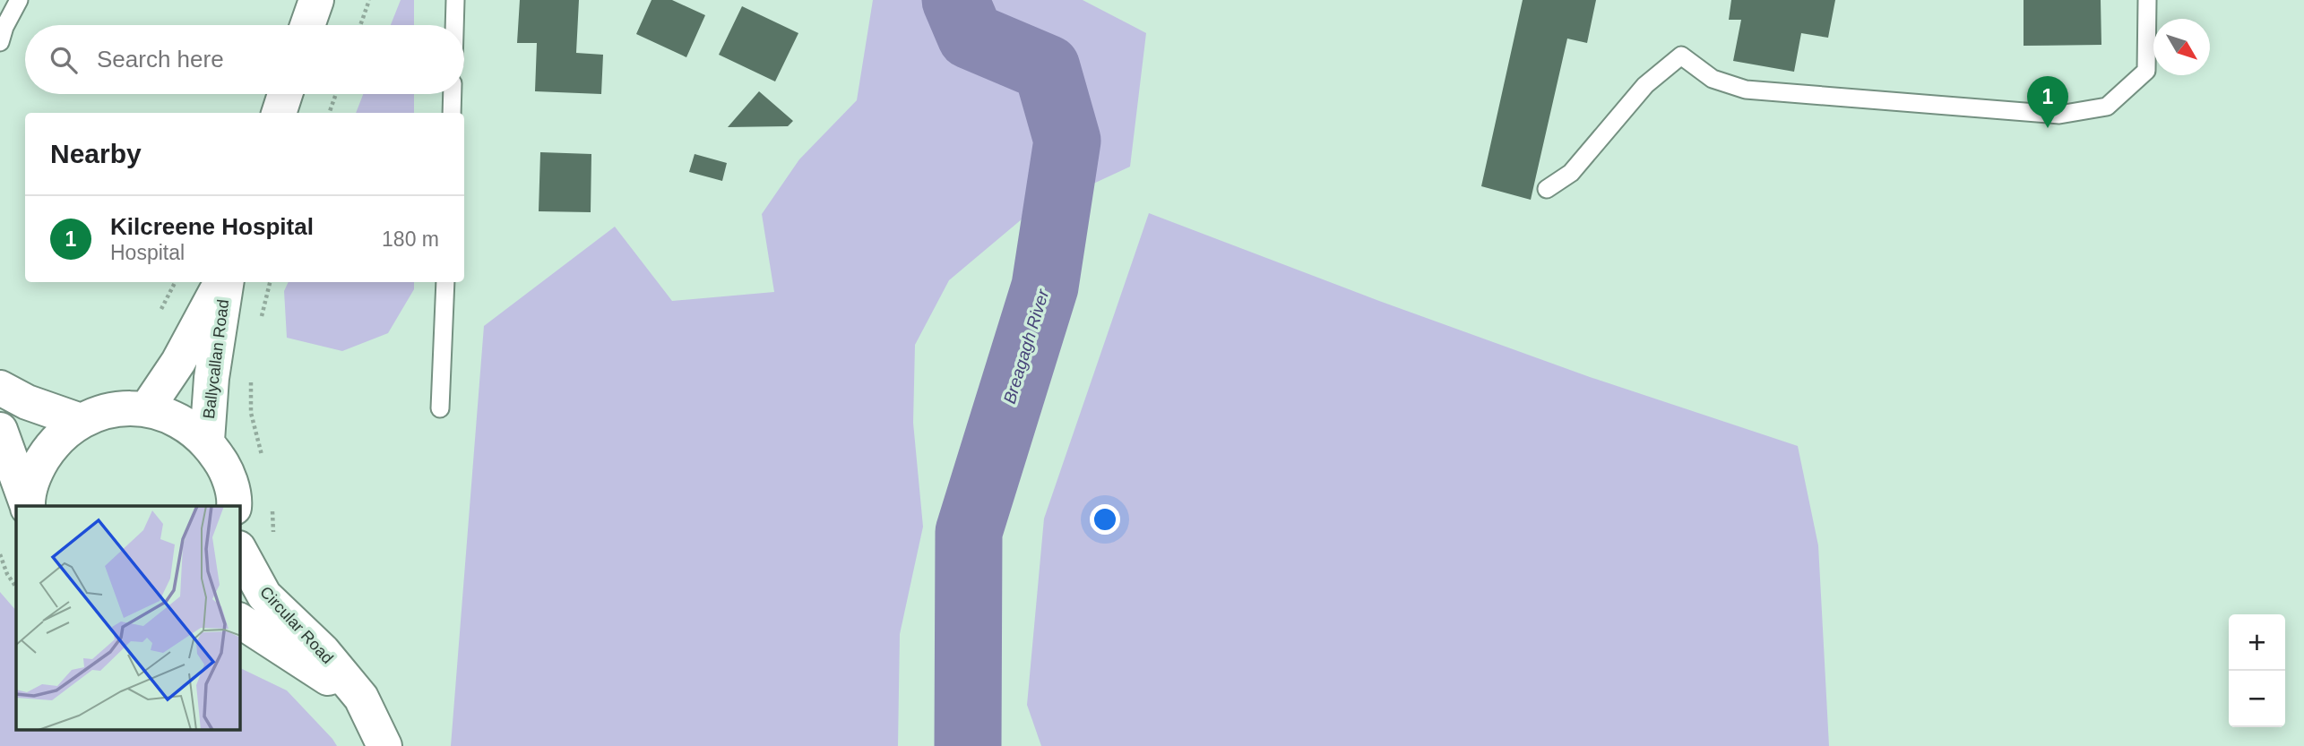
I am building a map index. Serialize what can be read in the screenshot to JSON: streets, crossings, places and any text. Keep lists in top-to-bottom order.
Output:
{
  "streets": {
    "main road": ["Ballycallan Road", "Circular Road"]
  },
  "water": ["Breagagh River"],
  "north": "bottom right",
  "page": {
    "search": "Search here",
    "pins": "1",
    "heading": "Nearby",
    "list": [
      {
        "mark": "1",
        "name": "Kilcreene Hospital",
        "note": "Hospital",
        "value": "180 m"
      }
    ],
    "map_buttons": ["+", "−"]
  }
}
